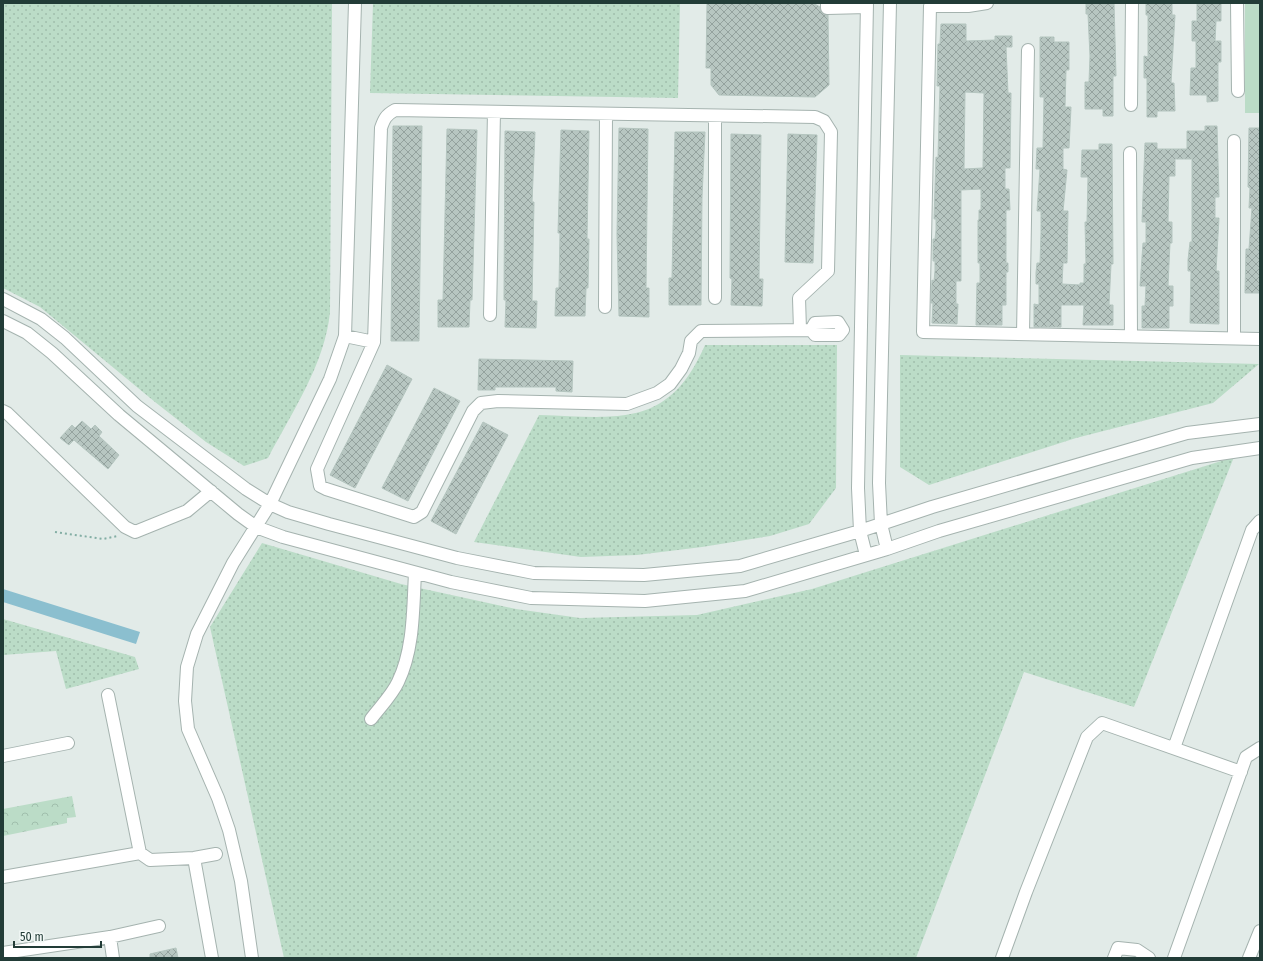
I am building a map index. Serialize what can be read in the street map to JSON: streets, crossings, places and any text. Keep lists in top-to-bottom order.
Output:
{
  "scale_bar": "50 m"
}
